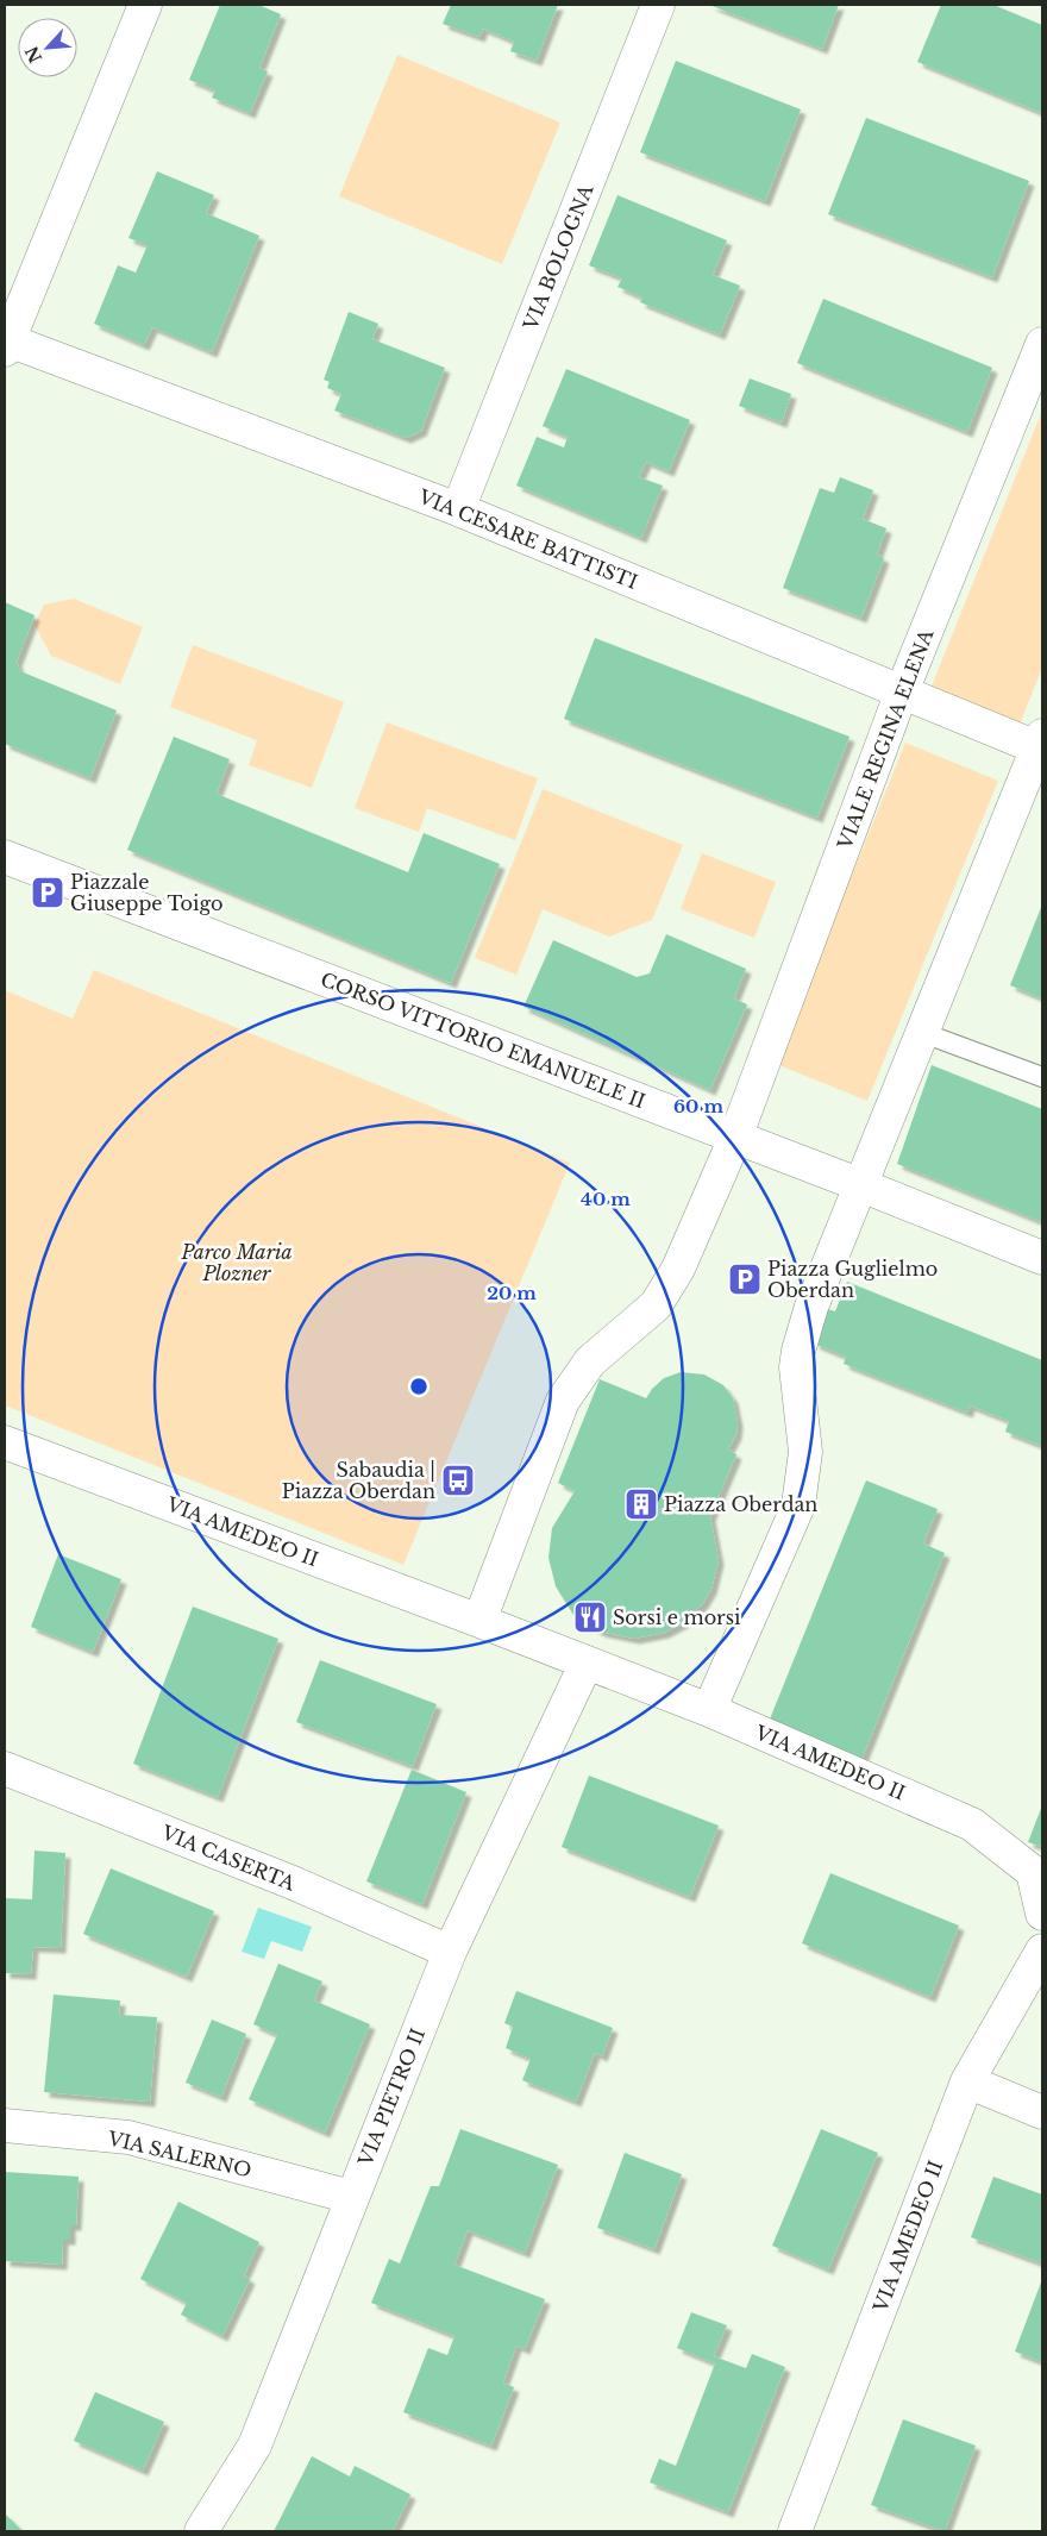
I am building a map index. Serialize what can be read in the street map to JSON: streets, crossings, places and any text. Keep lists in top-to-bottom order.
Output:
{
  "streets": {
    "street": [
      "VIA BOLOGNA",
      "VIA CESARE BATTISTI",
      "VIALE REGINA ELENA",
      "CORSO VITTORIO EMANUELE II",
      "VIA AMEDEO II",
      "VIA CASERTA",
      "VIA PIETRO II",
      "VIA SALERNO"
    ]
  },
  "crossings": [
    ["VIA BOLOGNA", "VIA CESARE BATTISTI"],
    ["VIA CESARE BATTISTI", "VIALE REGINA ELENA"],
    ["VIALE REGINA ELENA", "CORSO VITTORIO EMANUELE II"],
    ["VIA CASERTA", "VIA PIETRO II"],
    ["VIA PIETRO II", "VIA SALERNO"]
  ],
  "parks": ["Parco Maria Plozner"],
  "places": {
    "parking": ["Piazzale Giuseppe Toigo", "Piazza Guglielmo Oberdan"],
    "bus stop": ["Sabaudia | Piazza Oberdan"],
    "building": ["Piazza Oberdan"],
    "restaurant": ["Sorsi e morsi"]
  },
  "north": "bottom left",
  "rings": ["60 m", "40 m", "20 m"]
}
